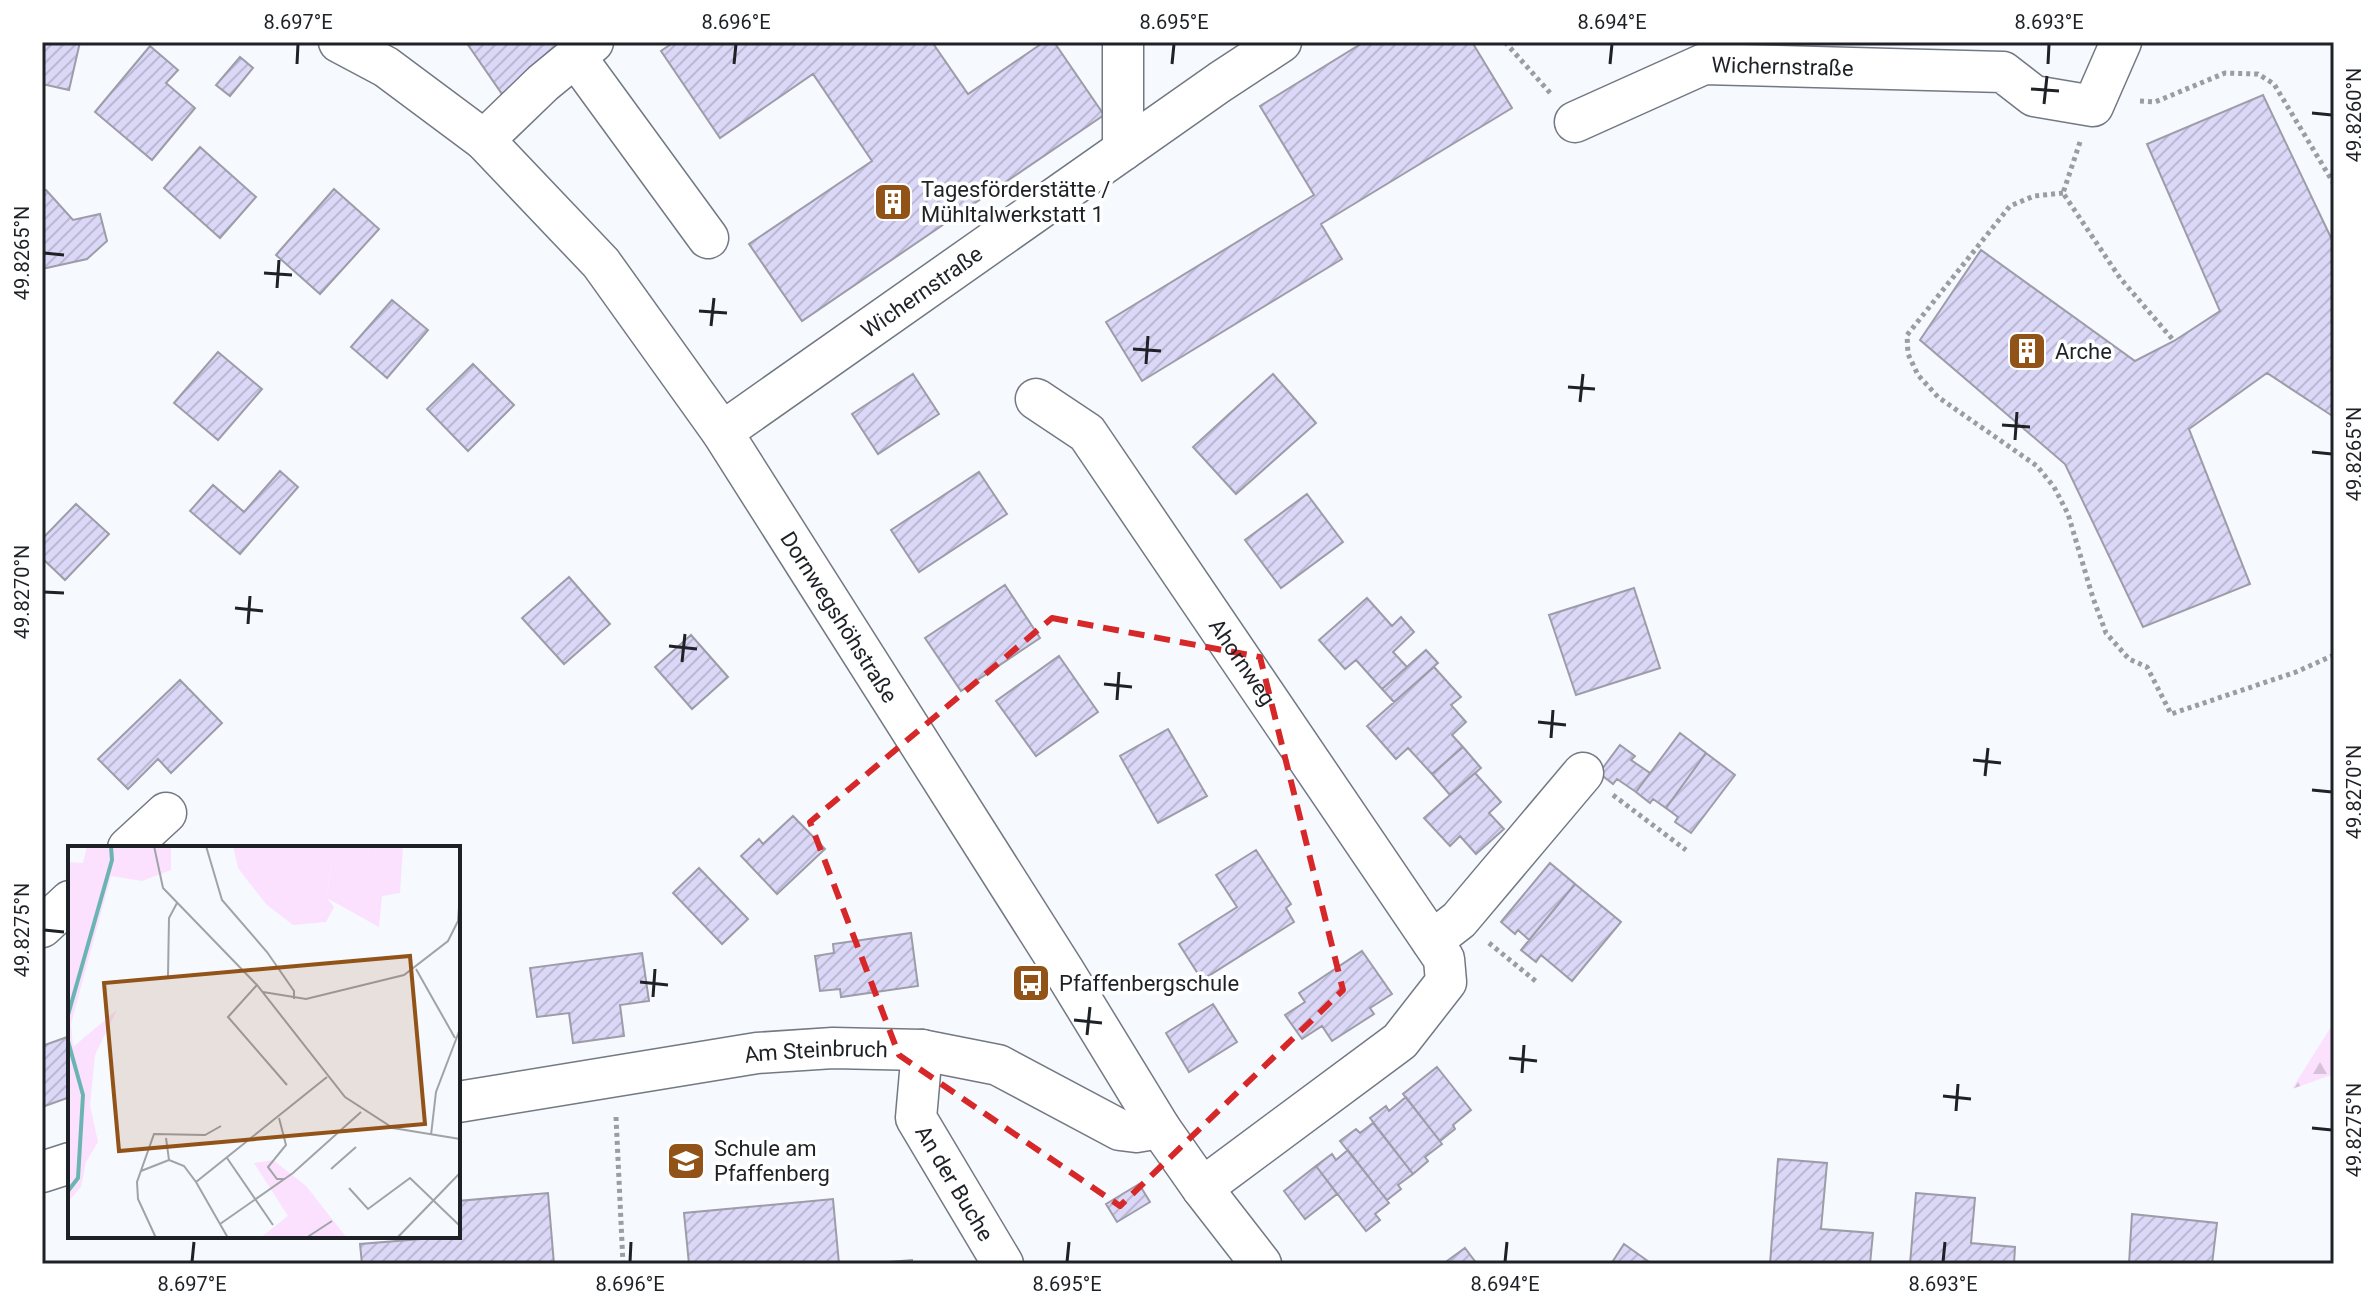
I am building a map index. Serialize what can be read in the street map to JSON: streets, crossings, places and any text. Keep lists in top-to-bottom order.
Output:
{
  "streets": {
    "street": [
      "Wichernstraße",
      "Dornwegshöhstraße",
      "Ahornweg",
      "Am Steinbruch",
      "An der Buche"
    ]
  },
  "crossings": [
    ["Wichernstraße", "Dornwegshöhstraße"],
    ["Dornwegshöhstraße", "Ahornweg"],
    ["Dornwegshöhstraße", "Am Steinbruch"],
    ["Am Steinbruch", "An der Buche"]
  ],
  "places": {
    "building": ["Tagesförderstätte / Mühltalwerkstatt 1", "Arche"],
    "bus stop": ["Pfaffenbergschule"],
    "school or university": ["Schule am Pfaffenberg"]
  },
  "coordinates": [
    "8.697°E",
    "8.696°E",
    "8.695°E",
    "8.694°E",
    "8.693°E",
    "49.8260°N",
    "49.8265°N",
    "49.8270°N",
    "49.8275°N"
  ]
}
